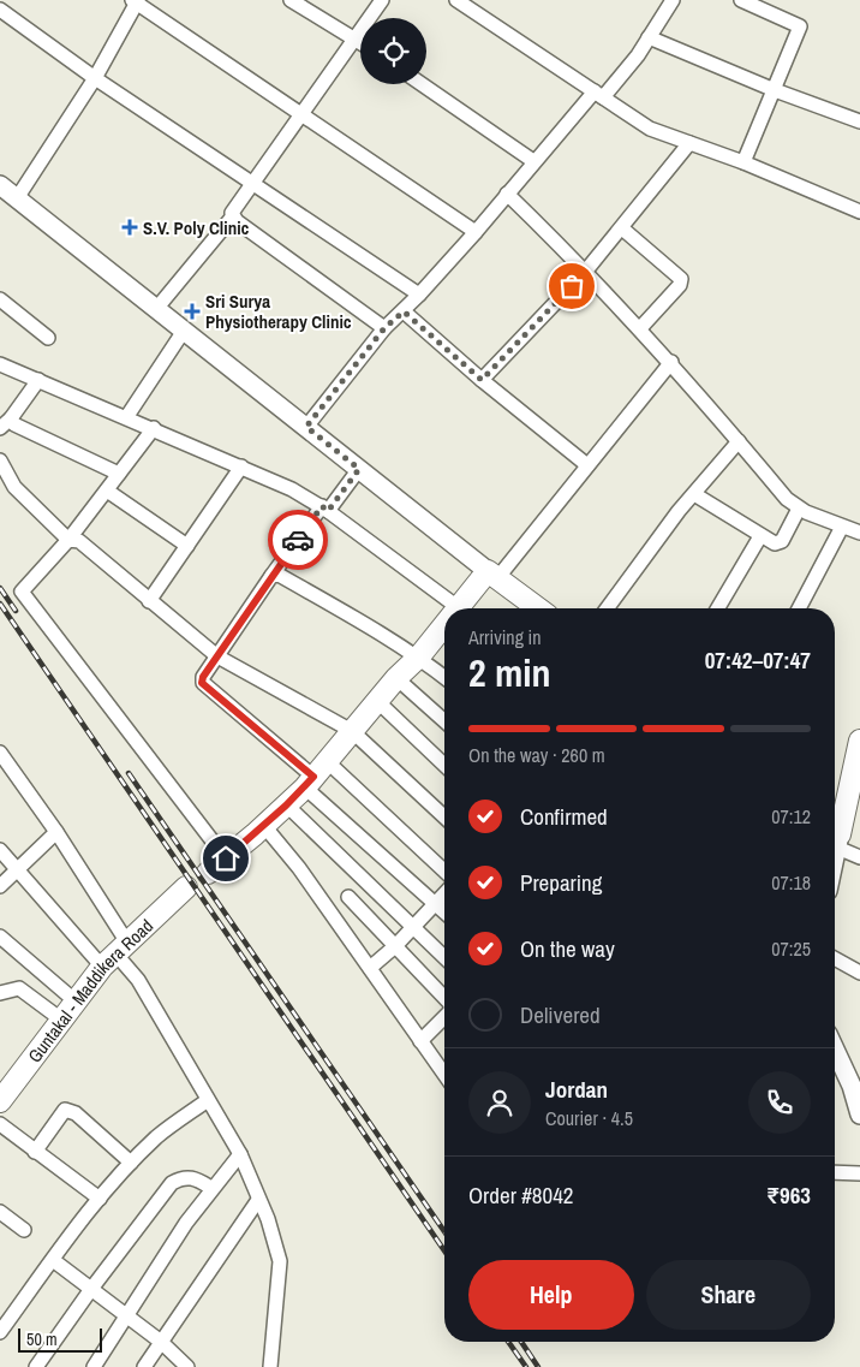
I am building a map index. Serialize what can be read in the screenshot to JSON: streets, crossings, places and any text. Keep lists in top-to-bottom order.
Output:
{
  "streets": {
    "main road": ["Guntakal - Maddikera Road"]
  },
  "places": {
    "health": ["S.V. Poly Clinic", "Sri Surya Physiotherapy Clinic"]
  },
  "scale_bar": "50 m",
  "page": {
    "heading": ["2 min", "Arriving in", "07:42–07:47"],
    "panel": [
      "Jordan",
      "Courier · 4.5",
      "Order #8042",
      "₹963"
    ],
    "bar": "On the way · 260 m",
    "list": [
      ["Confirmed", "07:12"],
      ["Preparing", "07:18"],
      ["On the way", "07:25"],
      "Delivered"
    ],
    "buttons": ["Help", "Share"],
    "scale": "50 m"
  }
}
